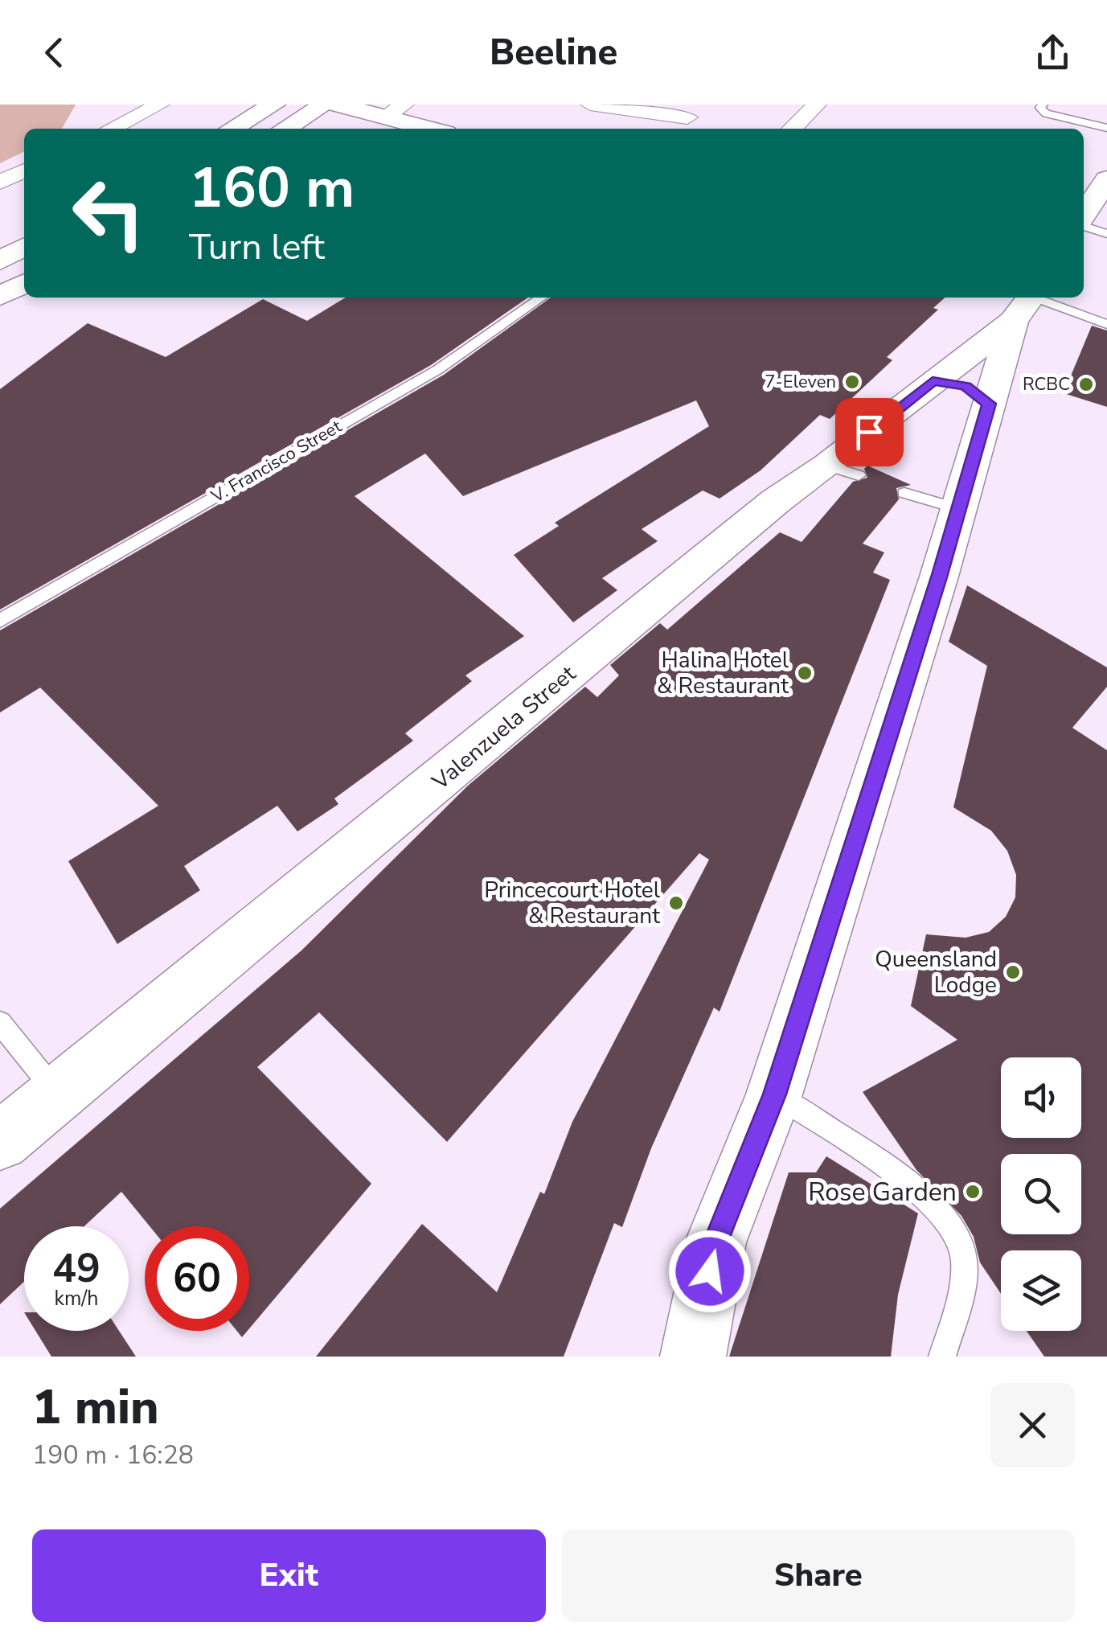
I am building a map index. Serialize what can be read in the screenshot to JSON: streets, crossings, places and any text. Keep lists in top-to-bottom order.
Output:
{
  "streets": {
    "main road": ["Valenzuela Street"],
    "lane": ["V. Francisco Street"]
  },
  "places": [
    "7-Eleven",
    "RCBC",
    "Halina Hotel & Restaurant",
    "Princecourt Hotel & Restaurant",
    "Queensland Lodge",
    "Rose Garden"
  ],
  "page": {
    "header": "Beeline",
    "turn": ["160 m", "Turn left"],
    "speed": "49 km/h",
    "limit": "60",
    "heading": ["1 min", "190 m · 16:28"],
    "buttons": ["Exit", "Share"]
  }
}
